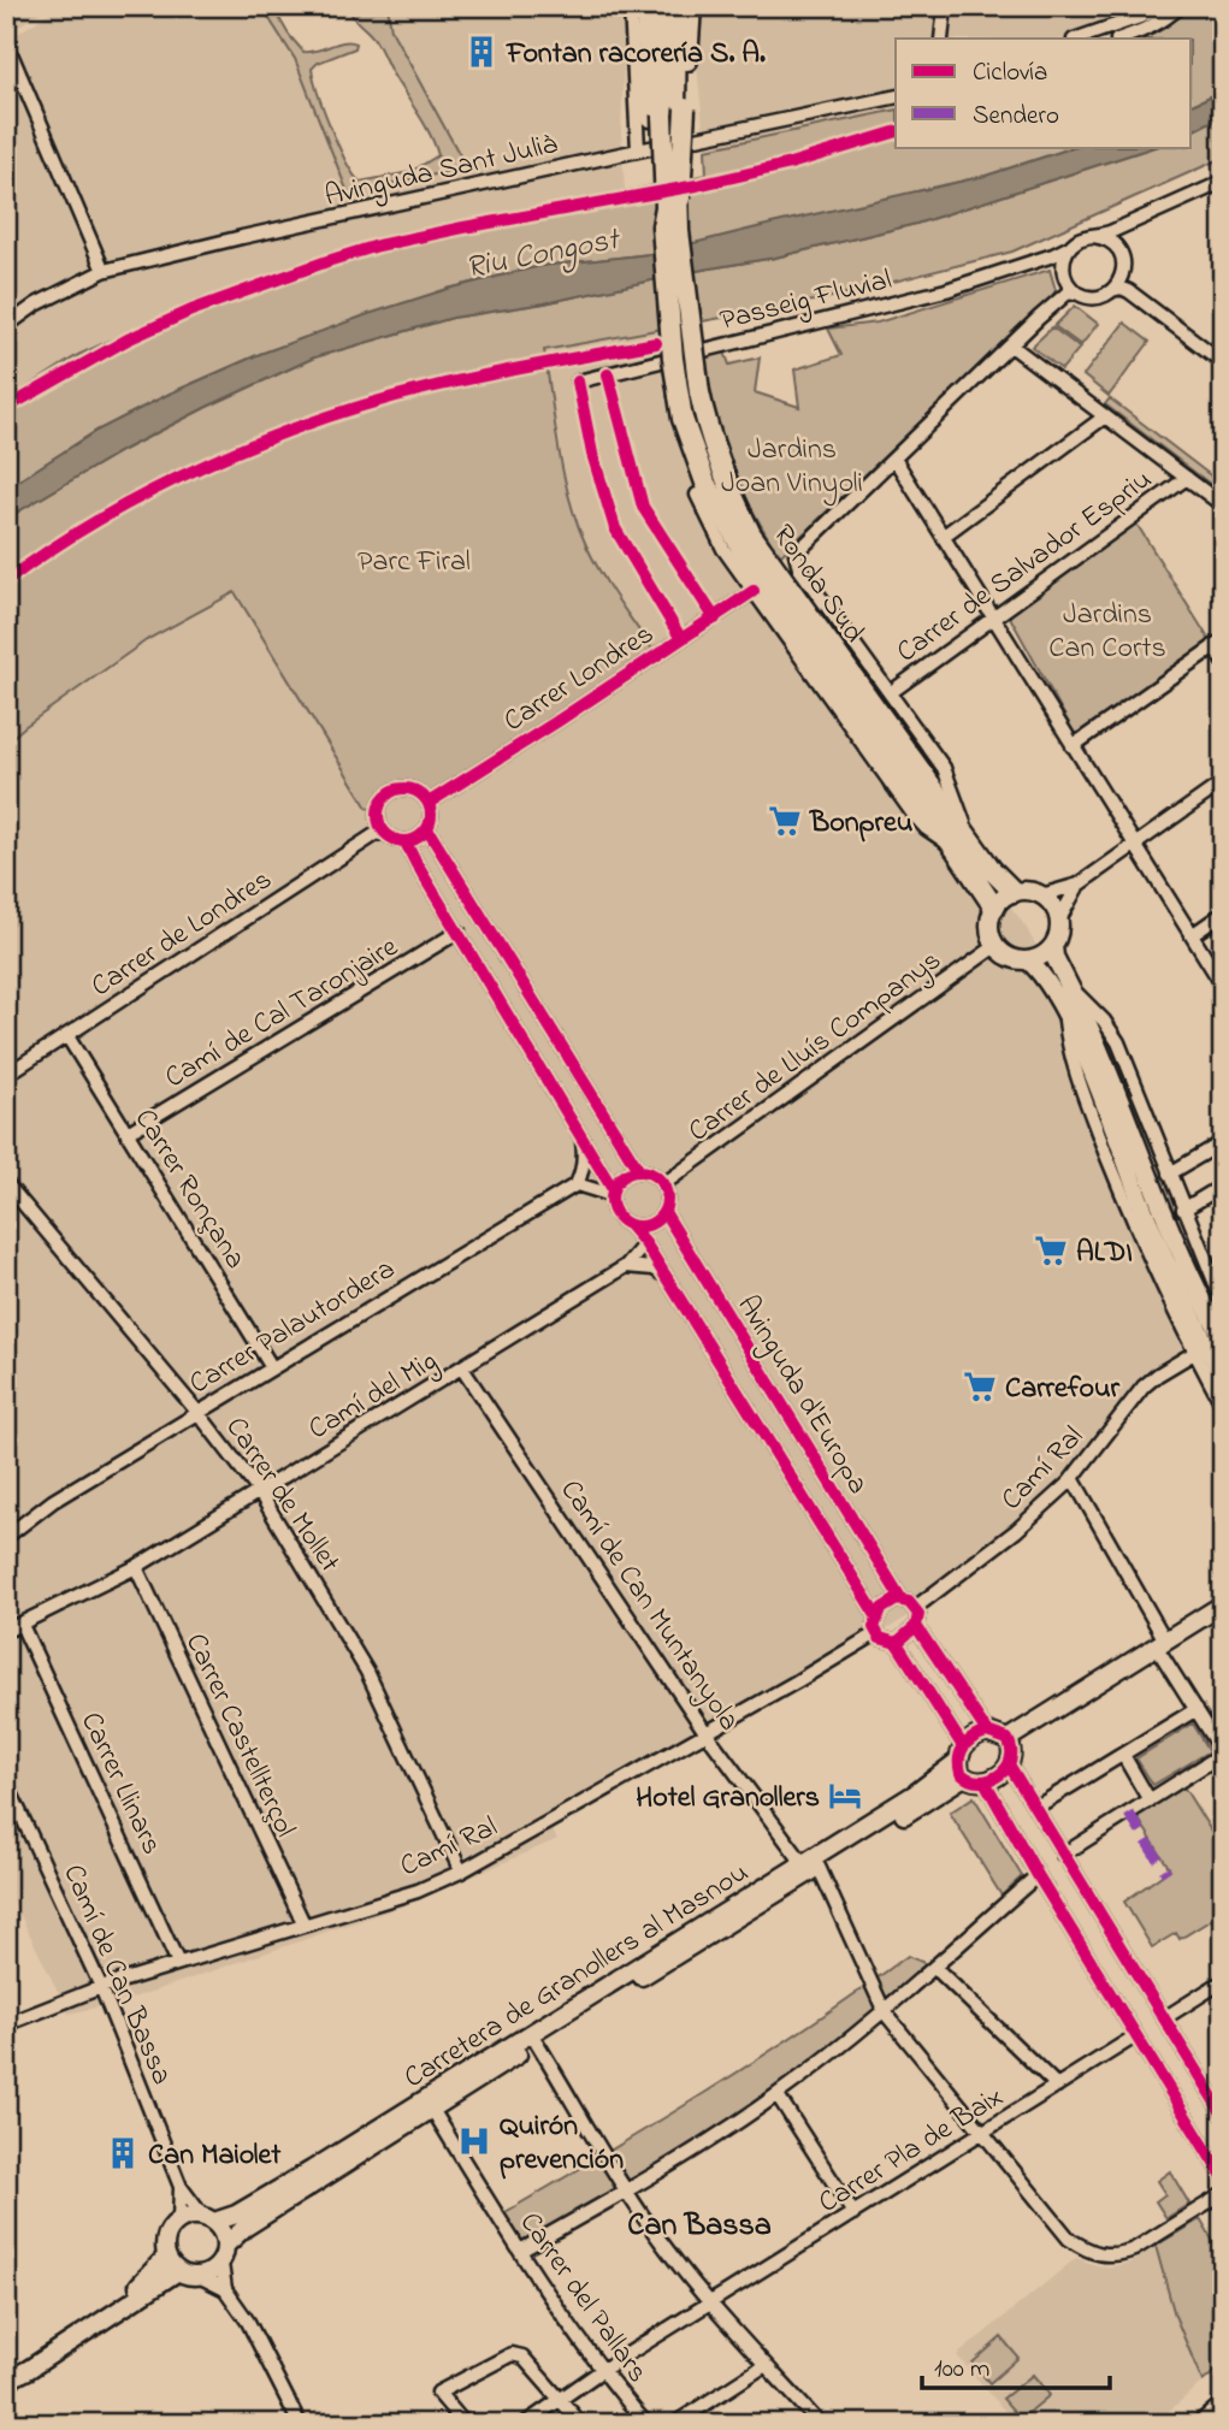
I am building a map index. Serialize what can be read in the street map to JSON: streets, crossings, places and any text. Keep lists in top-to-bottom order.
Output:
{
  "streets": {
    "highway": ["Ronda Sud"],
    "main road": ["Carretera de Granollers al Masnou"],
    "street": [
      "Avinguda Sant Julià",
      "Passeig Fluvial",
      "Carrer de Salvador Espriu",
      "Carrer Londres",
      "Carrer de Londres",
      "Camí de Cal Taronjaire",
      "Carrer de Lluís Companys",
      "Carrer Ronçana",
      "Carrer Palautordera",
      "Camí del Mig",
      "Avinguda d'Europa",
      "Camí Ral",
      "Carrer de Mollet",
      "Camí de Can Muntanyola",
      "Carrer Castellterçol",
      "Carrer Llinars",
      "Camí de Can Bassa",
      "Carrer Pla de Baix",
      "Carrer del Pallars"
    ]
  },
  "crossings": [
    ["Ronda Sud", "Carrer de Lluís Companys"],
    ["Carrer Londres", "Carrer de Londres"],
    ["Carrer de Londres", "Carrer Ronçana"],
    ["Camí de Cal Taronjaire", "Carrer Ronçana"],
    ["Carrer de Lluís Companys", "Avinguda d'Europa"],
    ["Carrer Ronçana", "Carrer Palautordera"],
    ["Carrer Palautordera", "Carrer de Mollet"],
    ["Camí del Mig", "Avinguda d'Europa"],
    ["Camí del Mig", "Carrer de Mollet"],
    ["Camí del Mig", "Camí de Can Muntanyola"],
    ["Camí del Mig", "Carrer Castellterçol"],
    ["Camí del Mig", "Carrer Llinars"],
    ["Avinguda d'Europa", "Camí Ral"],
    ["Camí Ral", "Carrer de Mollet"],
    ["Camí Ral", "Camí de Can Muntanyola"],
    ["Camí Ral", "Carrer Castellterçol"],
    ["Camí Ral", "Carrer Llinars"],
    ["Camí Ral", "Camí de Can Bassa"],
    ["Camí de Can Muntanyola", "Carretera de Granollers al Masnou"],
    ["Camí de Can Muntanyola", "Carrer Pla de Baix"],
    ["Camí de Can Bassa", "Carretera de Granollers al Masnou"],
    ["Carretera de Granollers al Masnou", "Carrer del Pallars"],
    ["Carrer Pla de Baix", "Carrer del Pallars"]
  ],
  "districts": ["Can Bassa"],
  "water": ["Riu Congost"],
  "parks": ["Jardins Joan Vinyoli", "Parc Firal", "Jardins Can Corts"],
  "places": {
    "building": ["Fontan racorería S. A.", "Can Maiolet"],
    "supermarket": ["Bonpreu", "ALDI", "Carrefour"],
    "hotel": ["Hotel Granollers"],
    "hospital": ["Quirón prevención"]
  },
  "legend": ["Ciclovía", "Sendero"],
  "scale_bar": "100 m"
}
